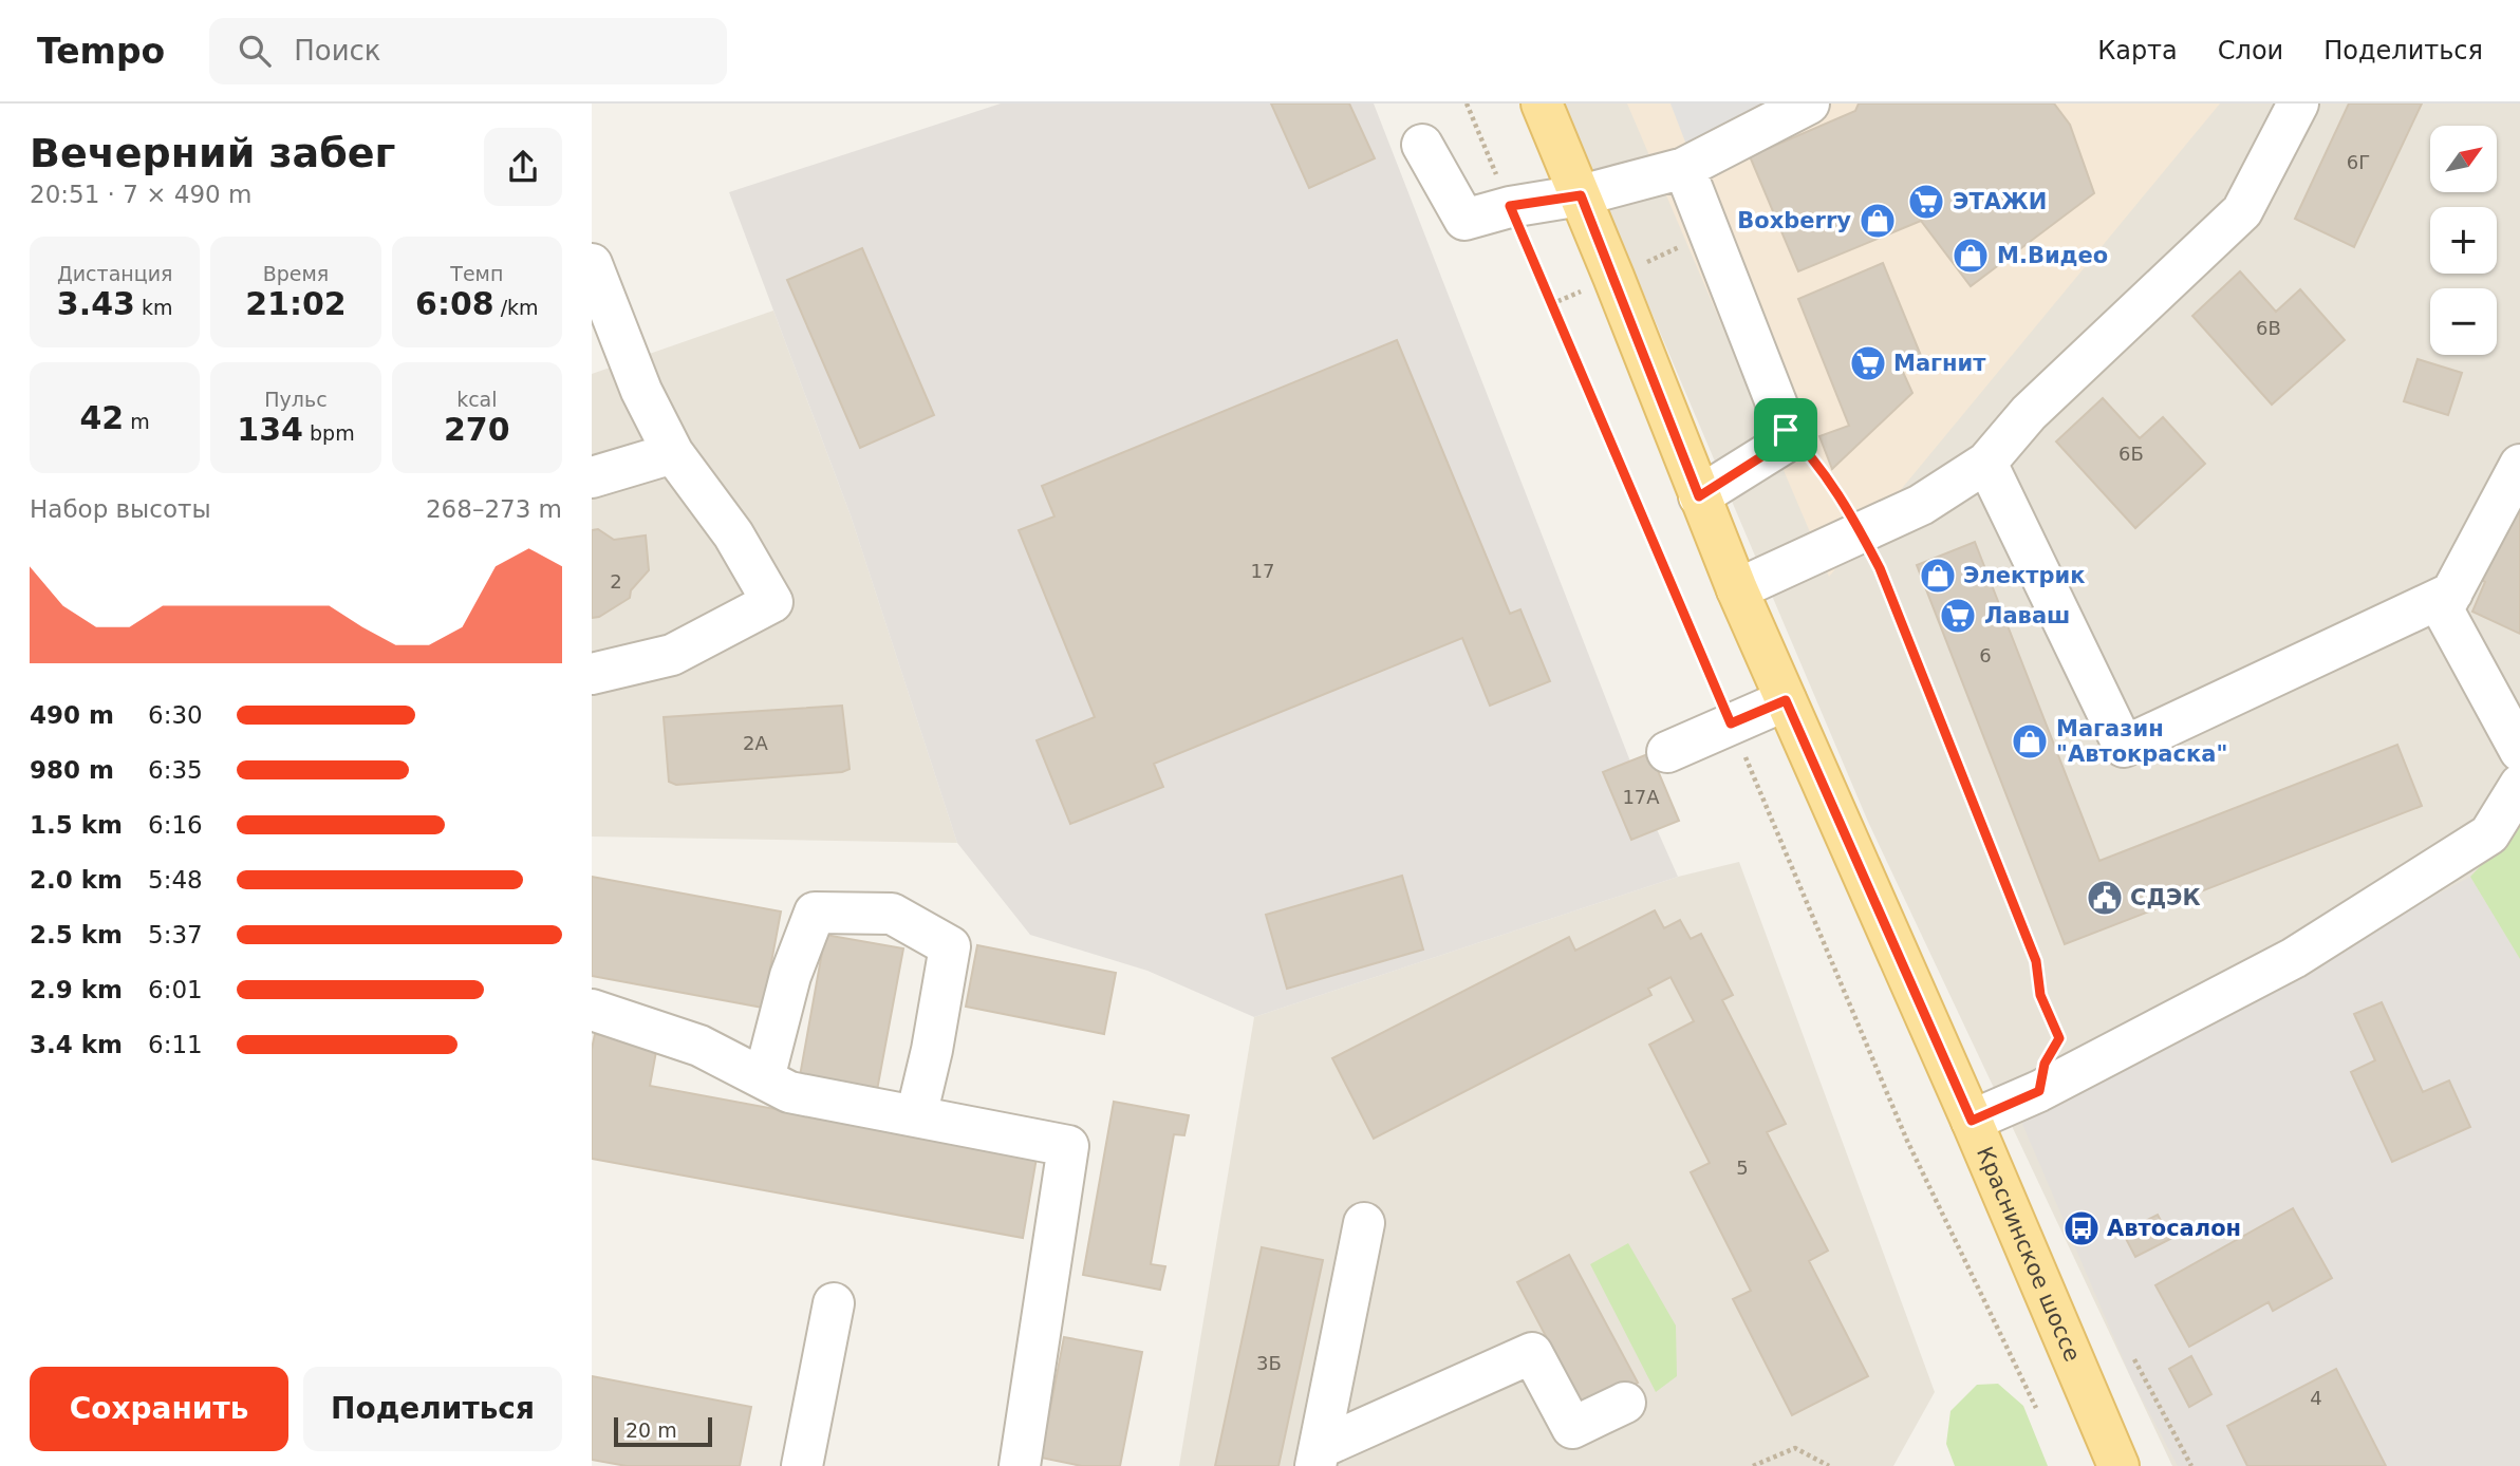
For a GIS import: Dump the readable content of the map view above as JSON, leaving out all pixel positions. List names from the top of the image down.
{
  "streets": {
    "main road": ["Краснинское шоссе"]
  },
  "places": {
    "supermarket": ["ЭТАЖИ", "Магнит", "Лаваш"],
    "shop": [
      "Boxberry",
      "М.Видео",
      "Электрик",
      "Магазин \"Автокраска\""
    ],
    "public building": ["СДЭК"],
    "bus stop": ["Автосалон"]
  },
  "house_numbers": [
    "6Г",
    "6В",
    "6Б",
    "17",
    "2",
    "6",
    "2А",
    "17А",
    "5",
    "3Б",
    "4"
  ],
  "scale_bar": "20 m",
  "north": "top right",
  "page": {
    "header": "Tempo",
    "search": "Поиск",
    "nav": ["Карта", "Слои", "Поделиться"],
    "heading": ["Вечерний забег", "20:51 · 7 × 490 m"],
    "map_buttons": ["+", "−"],
    "stats": [
      ["Дистанция", "3.43 km"],
      ["Время", "21:02"],
      ["Темп", "6:08 /km"],
      ["42 m"],
      ["Пульс", "134 bpm"],
      ["kcal", "270"]
    ],
    "chart": ["Набор высоты", "268–273 m"],
    "list": [
      {
        "name": "490 m",
        "note": "6:30"
      },
      {
        "name": "980 m",
        "note": "6:35"
      },
      {
        "name": "1.5 km",
        "note": "6:16"
      },
      {
        "name": "2.0 km",
        "note": "5:48"
      },
      {
        "name": "2.5 km",
        "note": "5:37"
      },
      {
        "name": "2.9 km",
        "note": "6:01"
      },
      {
        "name": "3.4 km",
        "note": "6:11"
      }
    ],
    "buttons": ["Сохранить", "Поделиться"],
    "scale": "20 m"
  }
}
